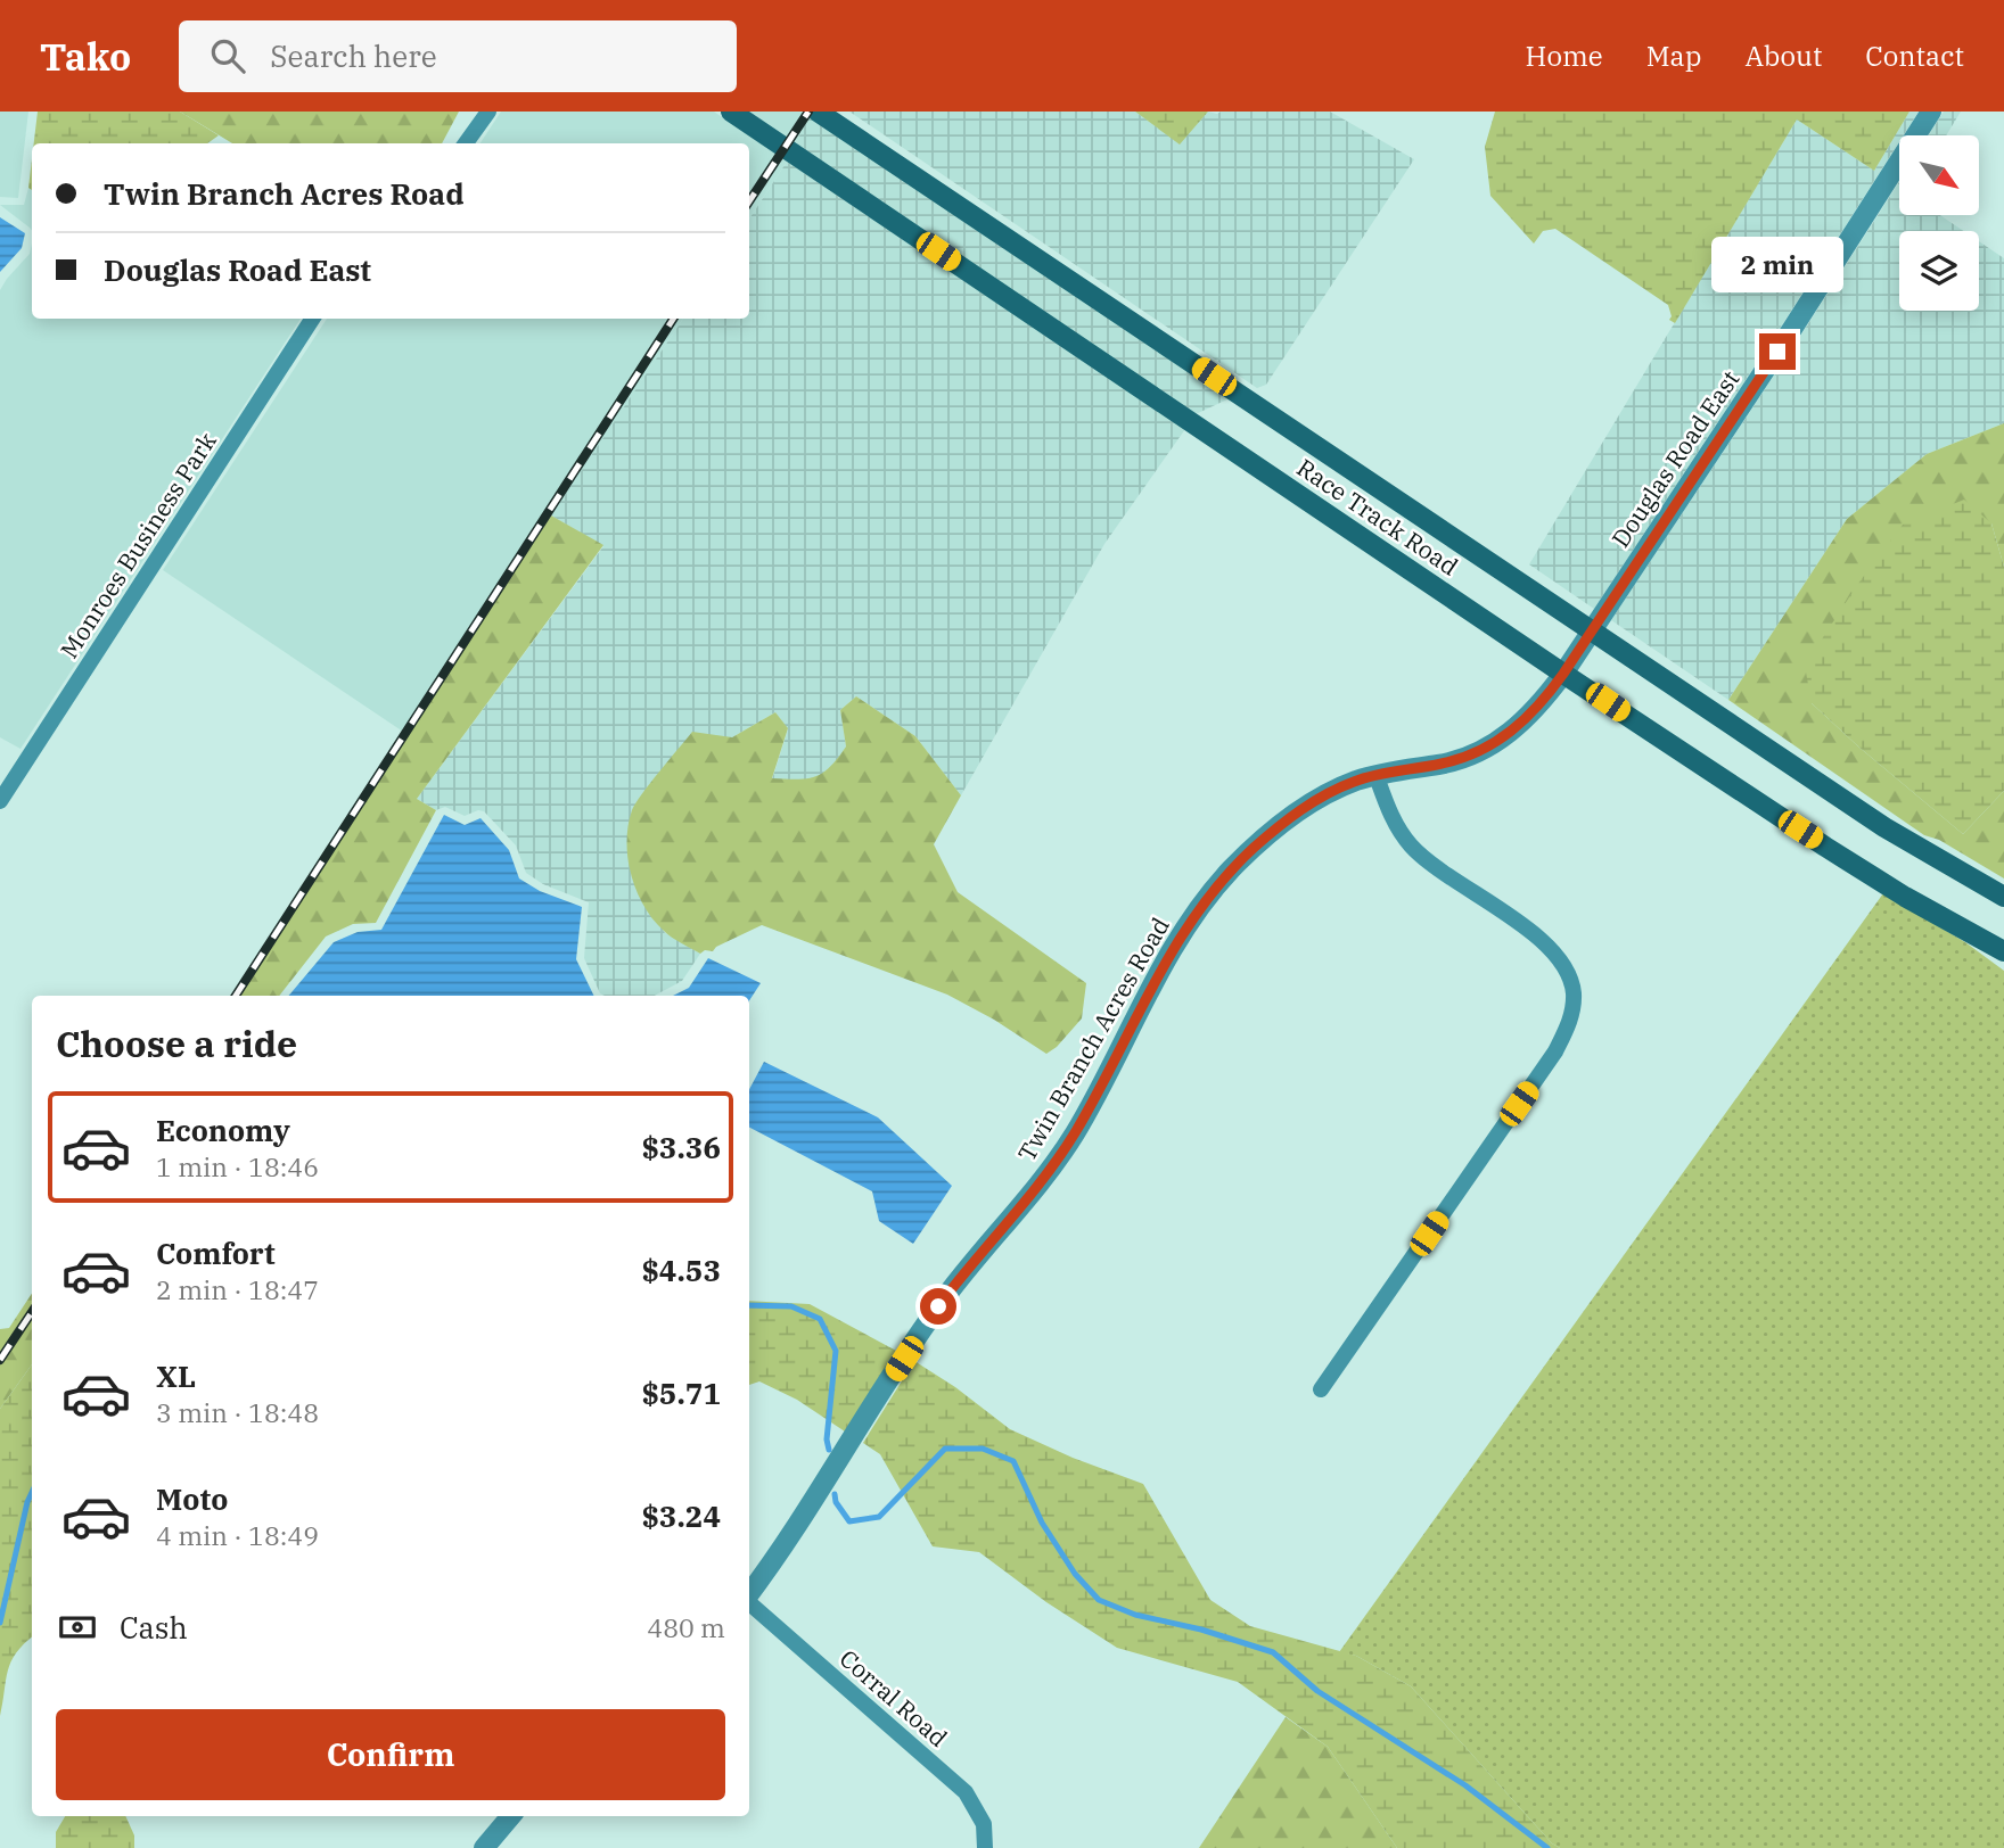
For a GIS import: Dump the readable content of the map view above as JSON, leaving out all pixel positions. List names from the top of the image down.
{
  "streets": {
    "main road": ["Race Track Road"],
    "street": [
      "Douglas Road East",
      "Monroes Business Park",
      "Twin Branch Acres Road",
      "Corral Road"
    ]
  },
  "crossings": [
    ["Douglas Road East", "Race Track Road"],
    ["Douglas Road East", "Twin Branch Acres Road"],
    ["Race Track Road", "Twin Branch Acres Road"]
  ],
  "north": "bottom right",
  "page": {
    "header": "Tako",
    "search": "Search here",
    "nav": [
      "Home",
      "Map",
      "About",
      "Contact"
    ],
    "banner": ["Twin Branch Acres Road", "Douglas Road East"],
    "bubble": "2 min",
    "heading": "Choose a ride",
    "list": [
      {
        "name": "Economy",
        "note": "1 min · 18:46",
        "value": "$3.36"
      },
      {
        "name": "Comfort",
        "note": "2 min · 18:47",
        "value": "$4.53"
      },
      {
        "name": "XL",
        "note": "3 min · 18:48",
        "value": "$5.71"
      },
      {
        "name": "Moto",
        "note": "4 min · 18:49",
        "value": "$3.24"
      }
    ],
    "pay": ["Cash", "480 m"],
    "buttons": "Confirm"
  }
}
